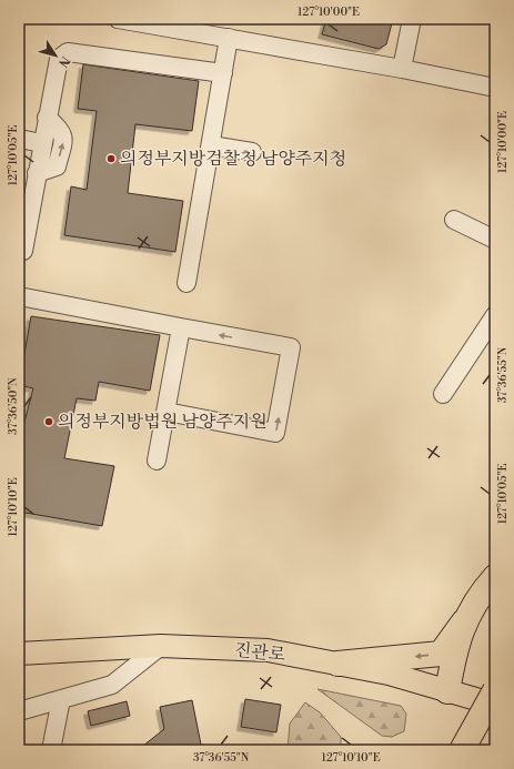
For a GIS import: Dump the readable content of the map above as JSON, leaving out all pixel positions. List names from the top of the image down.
{
  "streets": {
    "main road": ["진관로"]
  },
  "places": ["의정부지방검찰청 남양주지청", "의정부지방법원 남양주지원"],
  "north": "bottom right",
  "coordinates": [
    "127°10'00\"E",
    "127°10'05\"E",
    "37°36'55\"N",
    "37°36'50\"N",
    "127°10'10\"E"
  ]
}
